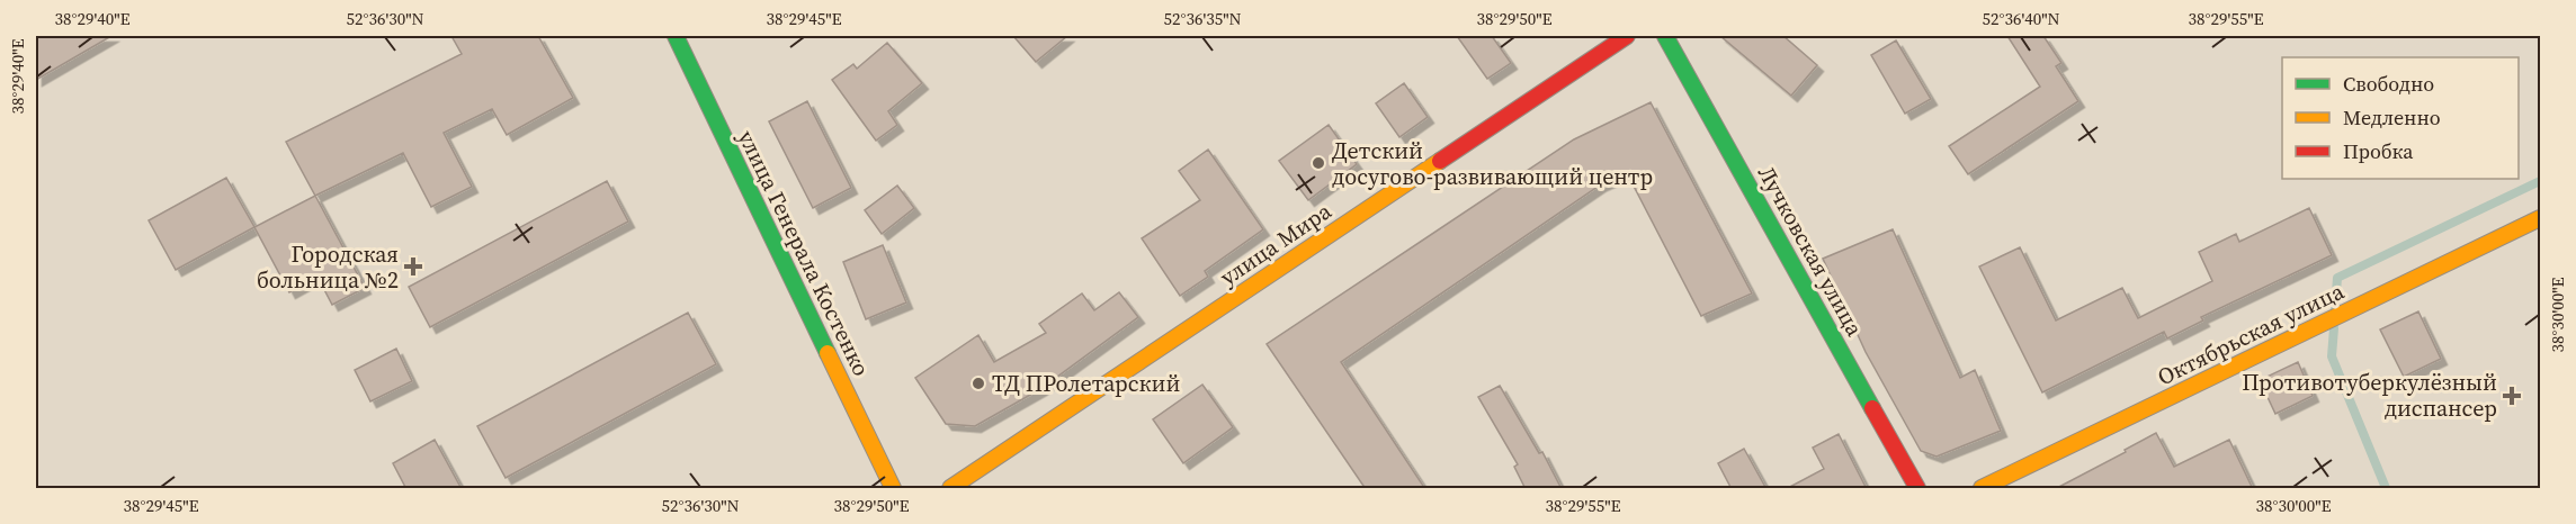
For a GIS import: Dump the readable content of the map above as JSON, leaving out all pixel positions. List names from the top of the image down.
{
  "streets": {
    "street": [
      "улица Мира",
      "Лучковская улица",
      "улица Генерала Костенко",
      "Октябрьская улица"
    ]
  },
  "places": {
    "other": ["Детский досугово-развивающий центр", "ТД ПРолетарский"],
    "health": ["Городская больница №2", "Противотуберкулёзный диспансер"]
  },
  "legend": ["Свободно", "Медленно", "Пробка"],
  "coordinates": [
    "38°29'40\"E",
    "52°36'30\"N",
    "38°29'45\"E",
    "52°36'35\"N",
    "38°29'50\"E",
    "52°36'40\"N",
    "38°29'55\"E",
    "38°30'00\"E"
  ]
}
